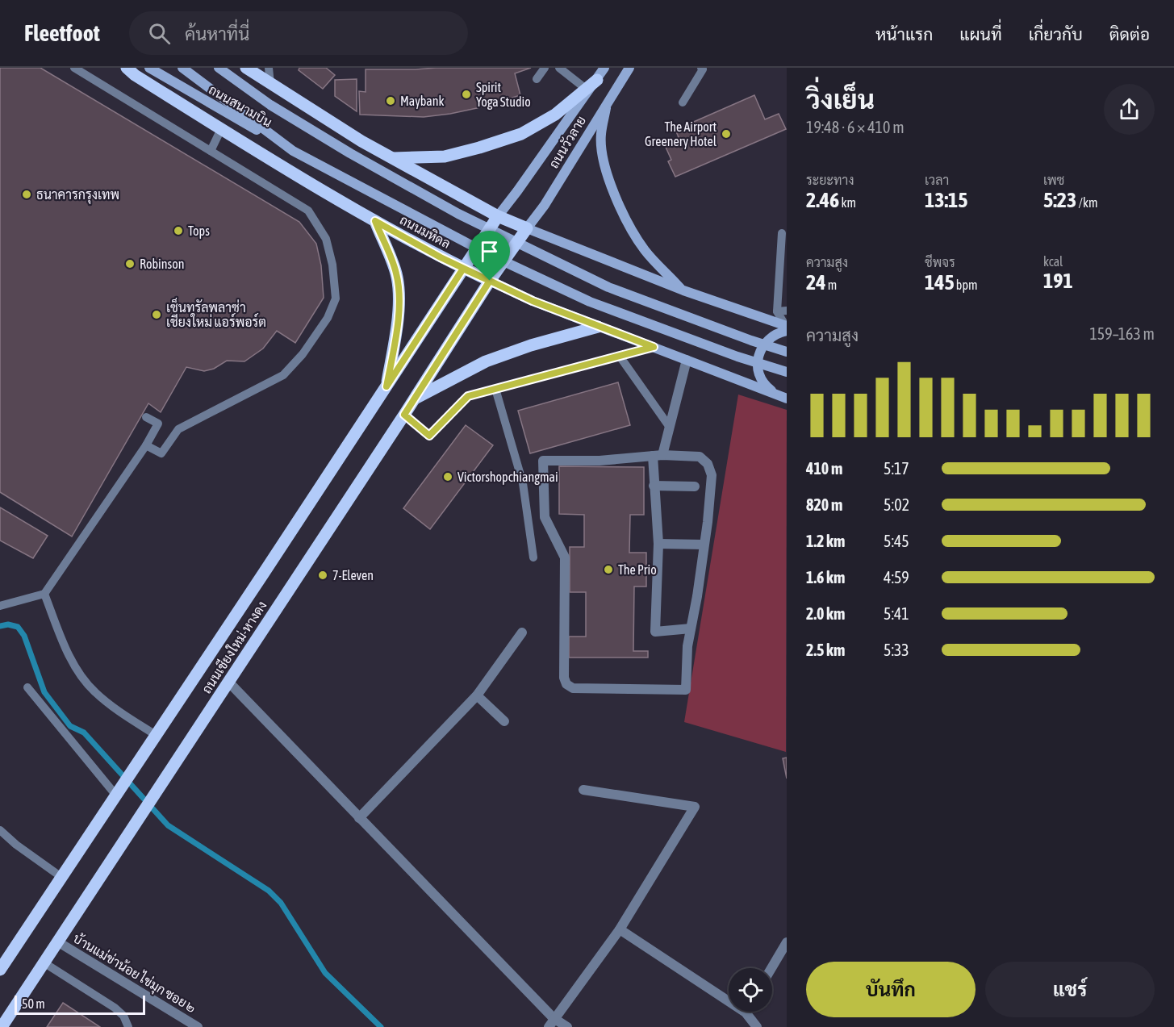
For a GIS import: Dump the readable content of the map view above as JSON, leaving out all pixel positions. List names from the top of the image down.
{
  "streets": {
    "main road": [
      "ถนนสนามบิน",
      "ถนนวัวลาย",
      "ถนนมหิดล",
      "ถนนเชียงใหม่-หางดง"
    ],
    "street": ["บ้านแม่ข่าน้อย ไข่มุก ซอย ๒"]
  },
  "crossings": [
    ["ถนนสนามบิน", "ถนนมหิดล"],
    ["ถนนวัวลาย", "ถนนเชียงใหม่-หางดง"],
    ["ถนนมหิดล", "ถนนเชียงใหม่-หางดง"],
    ["ถนนเชียงใหม่-หางดง", "บ้านแม่ข่าน้อย ไข่มุก ซอย ๒"]
  ],
  "places": [
    "Spirit Yoga Studio",
    "Maybank",
    "The Airport Greenery Hotel",
    "ธนาคารกรุงเทพ",
    "Tops",
    "Robinson",
    "เซ็นทรัลพลาซ่า เชียงใหม่ แอร์พอร์ต",
    "Victorshopchiangmai",
    "The Prio",
    "7-Eleven"
  ],
  "scale_bar": "50 m",
  "page": {
    "header": "Fleetfoot",
    "search": "ค้นหาที่นี่",
    "nav": [
      "หน้าแรก",
      "แผนที่",
      "เกี่ยวกับ",
      "ติดต่อ"
    ],
    "heading": ["วิ่งเย็น", "19:48 · 6 × 410 m"],
    "stats": [
      ["ระยะทาง", "2.46 km"],
      ["เวลา", "13:15"],
      ["เพซ", "5:23 /km"],
      ["ความสูง", "24 m"],
      ["ชีพจร", "145 bpm"],
      ["kcal", "191"]
    ],
    "chart": ["ความสูง", "159–163 m"],
    "list": [
      {
        "name": "410 m",
        "note": "5:17"
      },
      {
        "name": "820 m",
        "note": "5:02"
      },
      {
        "name": "1.2 km",
        "note": "5:45"
      },
      {
        "name": "1.6 km",
        "note": "4:59"
      },
      {
        "name": "2.0 km",
        "note": "5:41"
      },
      {
        "name": "2.5 km",
        "note": "5:33"
      }
    ],
    "buttons": ["บันทึก", "แชร์"],
    "scale": "50 m"
  }
}
